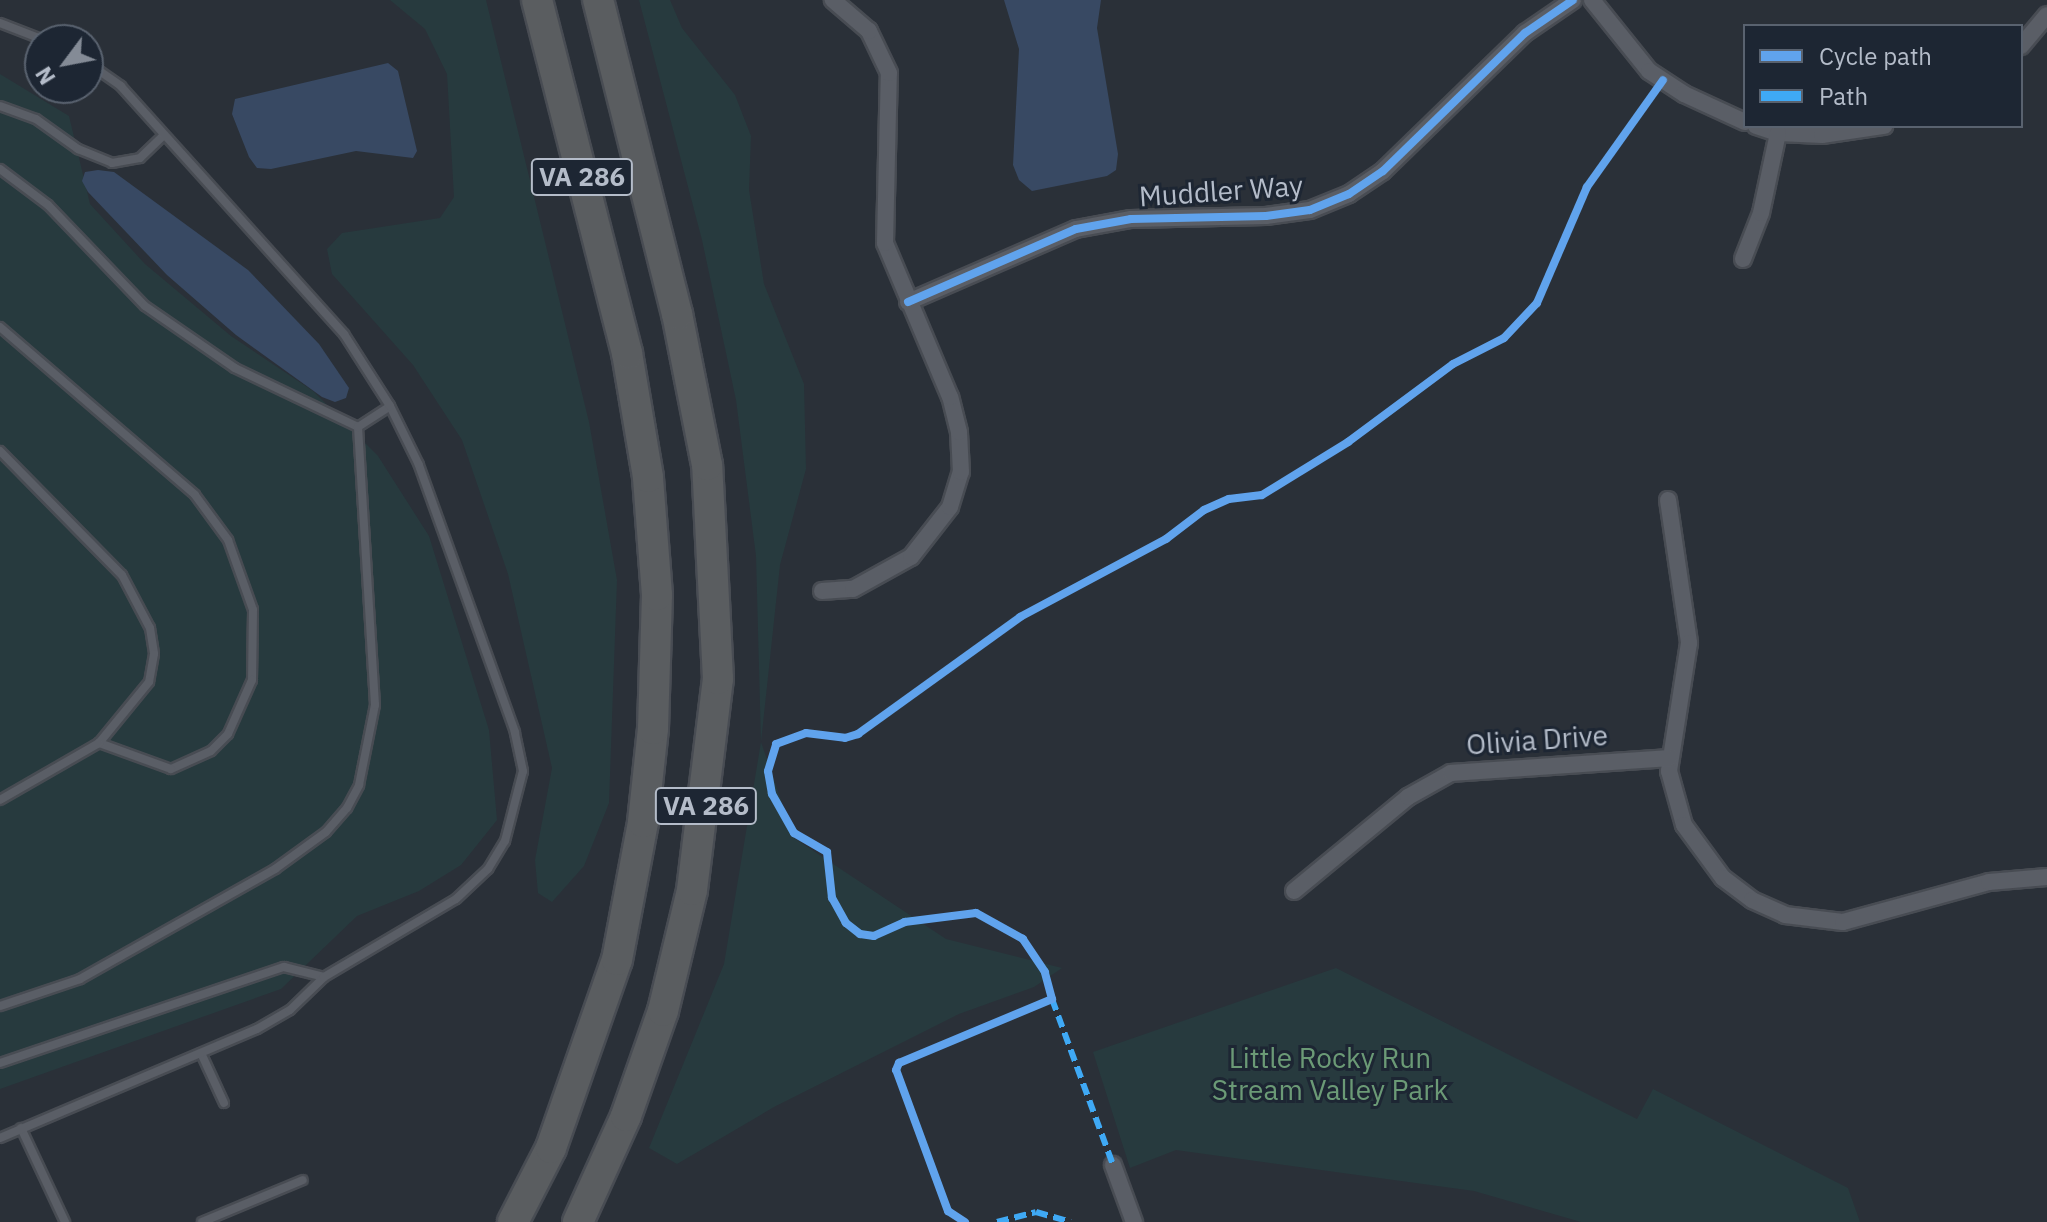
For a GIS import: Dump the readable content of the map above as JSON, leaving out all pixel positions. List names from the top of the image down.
{
  "streets": {
    "highway": ["VA 286"],
    "street": ["Muddler Way", "Olivia Drive"]
  },
  "parks": ["Little Rocky Run Stream Valley Park"],
  "legend": ["Cycle path", "Path"],
  "north": "bottom left"
}
